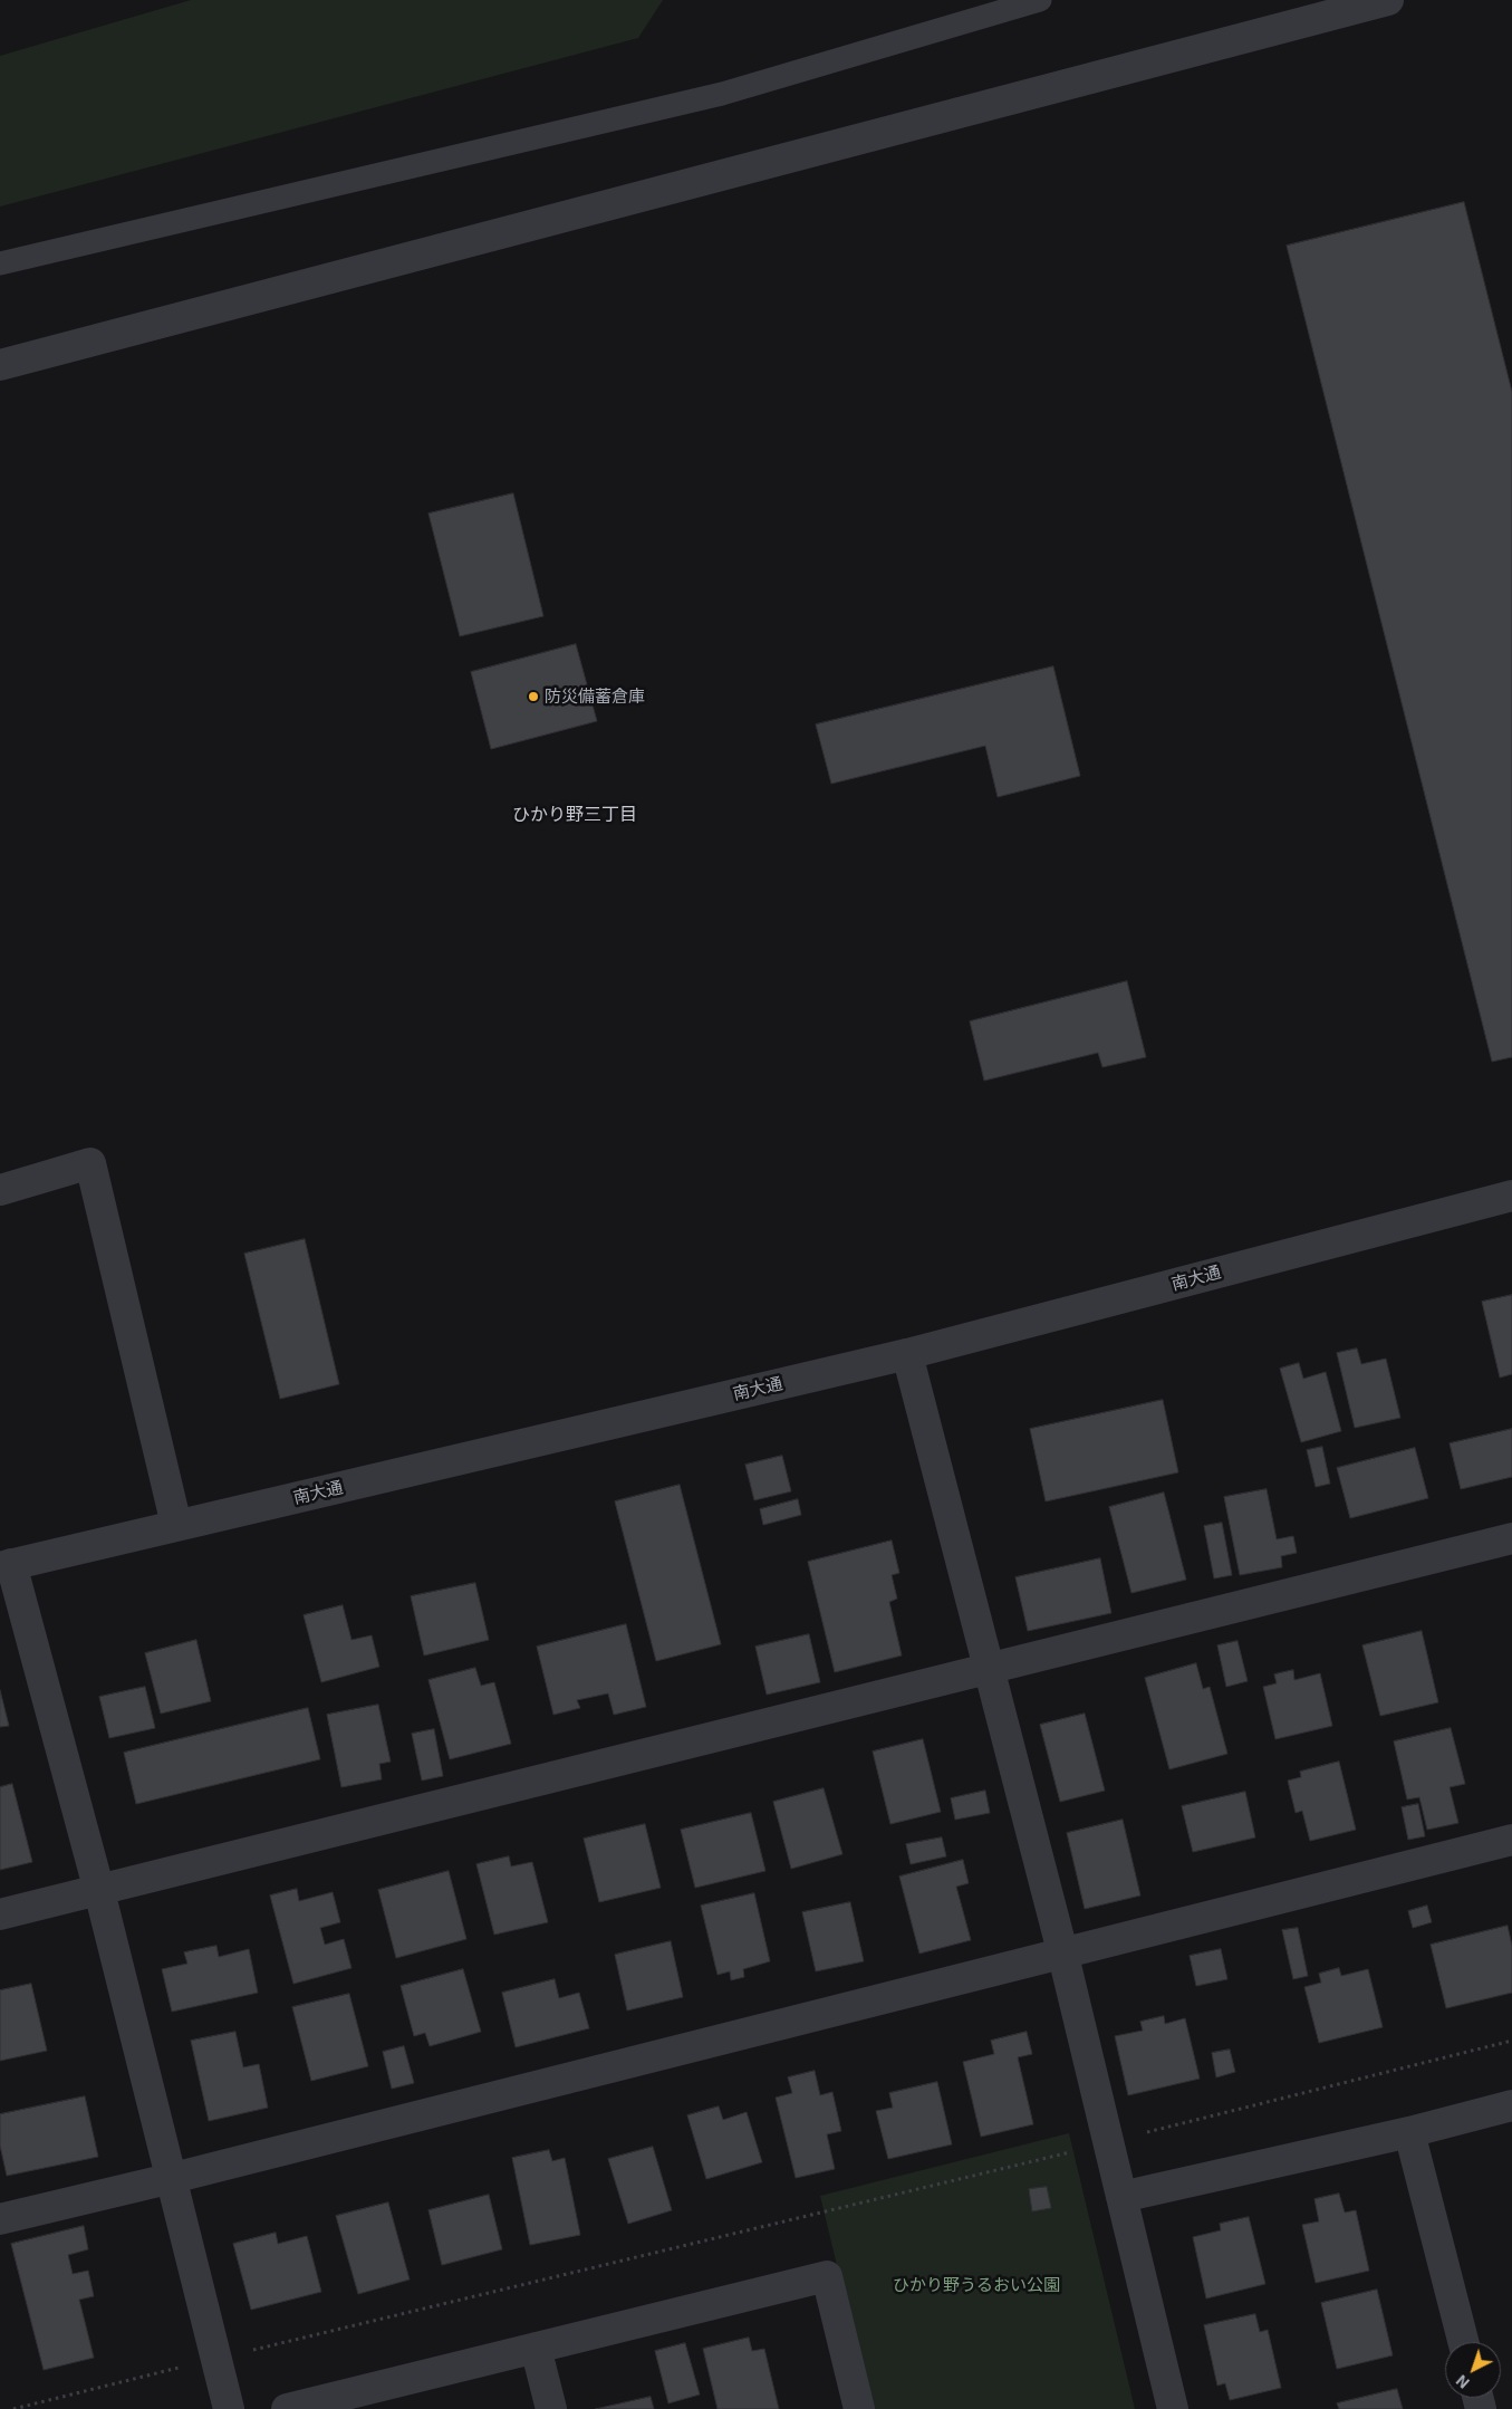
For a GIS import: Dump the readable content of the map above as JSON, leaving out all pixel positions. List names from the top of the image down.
{
  "streets": {
    "street": ["南大通"]
  },
  "districts": ["ひかり野三丁目"],
  "parks": ["ひかり野うるおい公園"],
  "places": ["防災備蓄倉庫"],
  "north": "bottom left"
}
